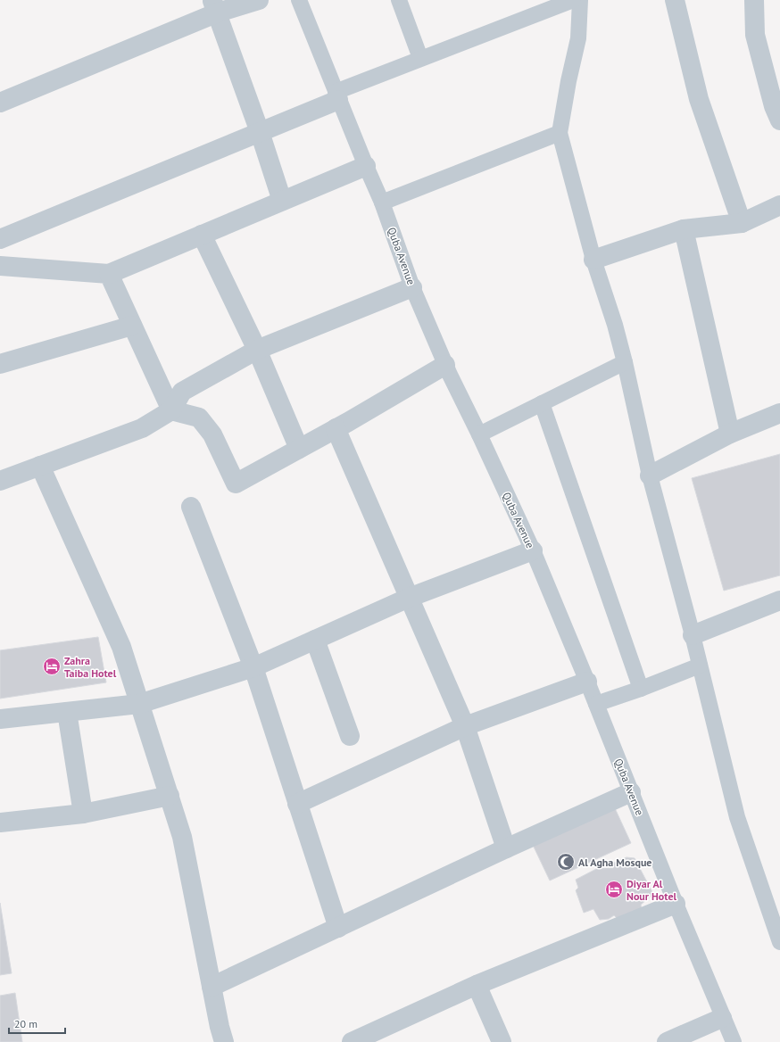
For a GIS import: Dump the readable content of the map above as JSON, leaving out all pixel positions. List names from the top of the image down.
{
  "streets": {
    "street": ["Quba Avenue"]
  },
  "places": {
    "hotel": ["Zahra Taiba Hotel", "Diyar Al Nour Hotel"],
    "mosque": ["Al Agha Mosque"]
  },
  "scale_bar": "20 m"
}
